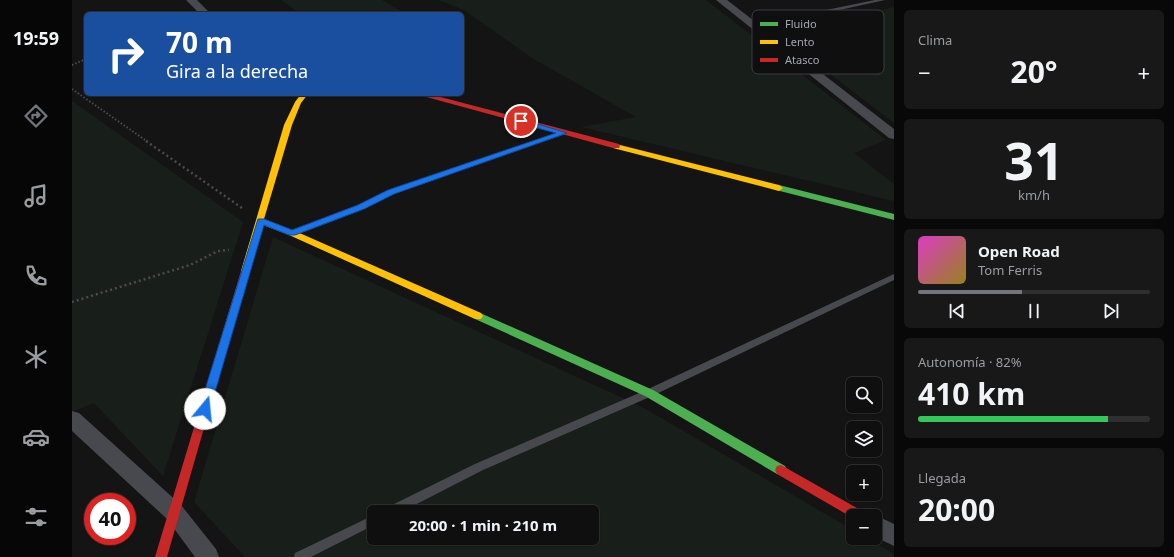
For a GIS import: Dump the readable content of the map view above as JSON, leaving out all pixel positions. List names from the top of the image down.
{
  "legend": ["Fluido", "Lento", "Atasco"],
  "page": {
    "tabs": "19:59",
    "tile": [
      "Clima",
      ["31", "km/h"],
      ["Autonomía · 82%", "410 km"],
      ["Llegada", "20:00"]
    ],
    "turn": ["70 m", "Gira a la derecha"],
    "heat": ["−", "20°", "+"],
    "song": ["Open Road", "Tom Ferris"],
    "map_buttons": ["+", "−"],
    "limit": "40",
    "trip": "20:00 · 1 min · 210 m"
  }
}
